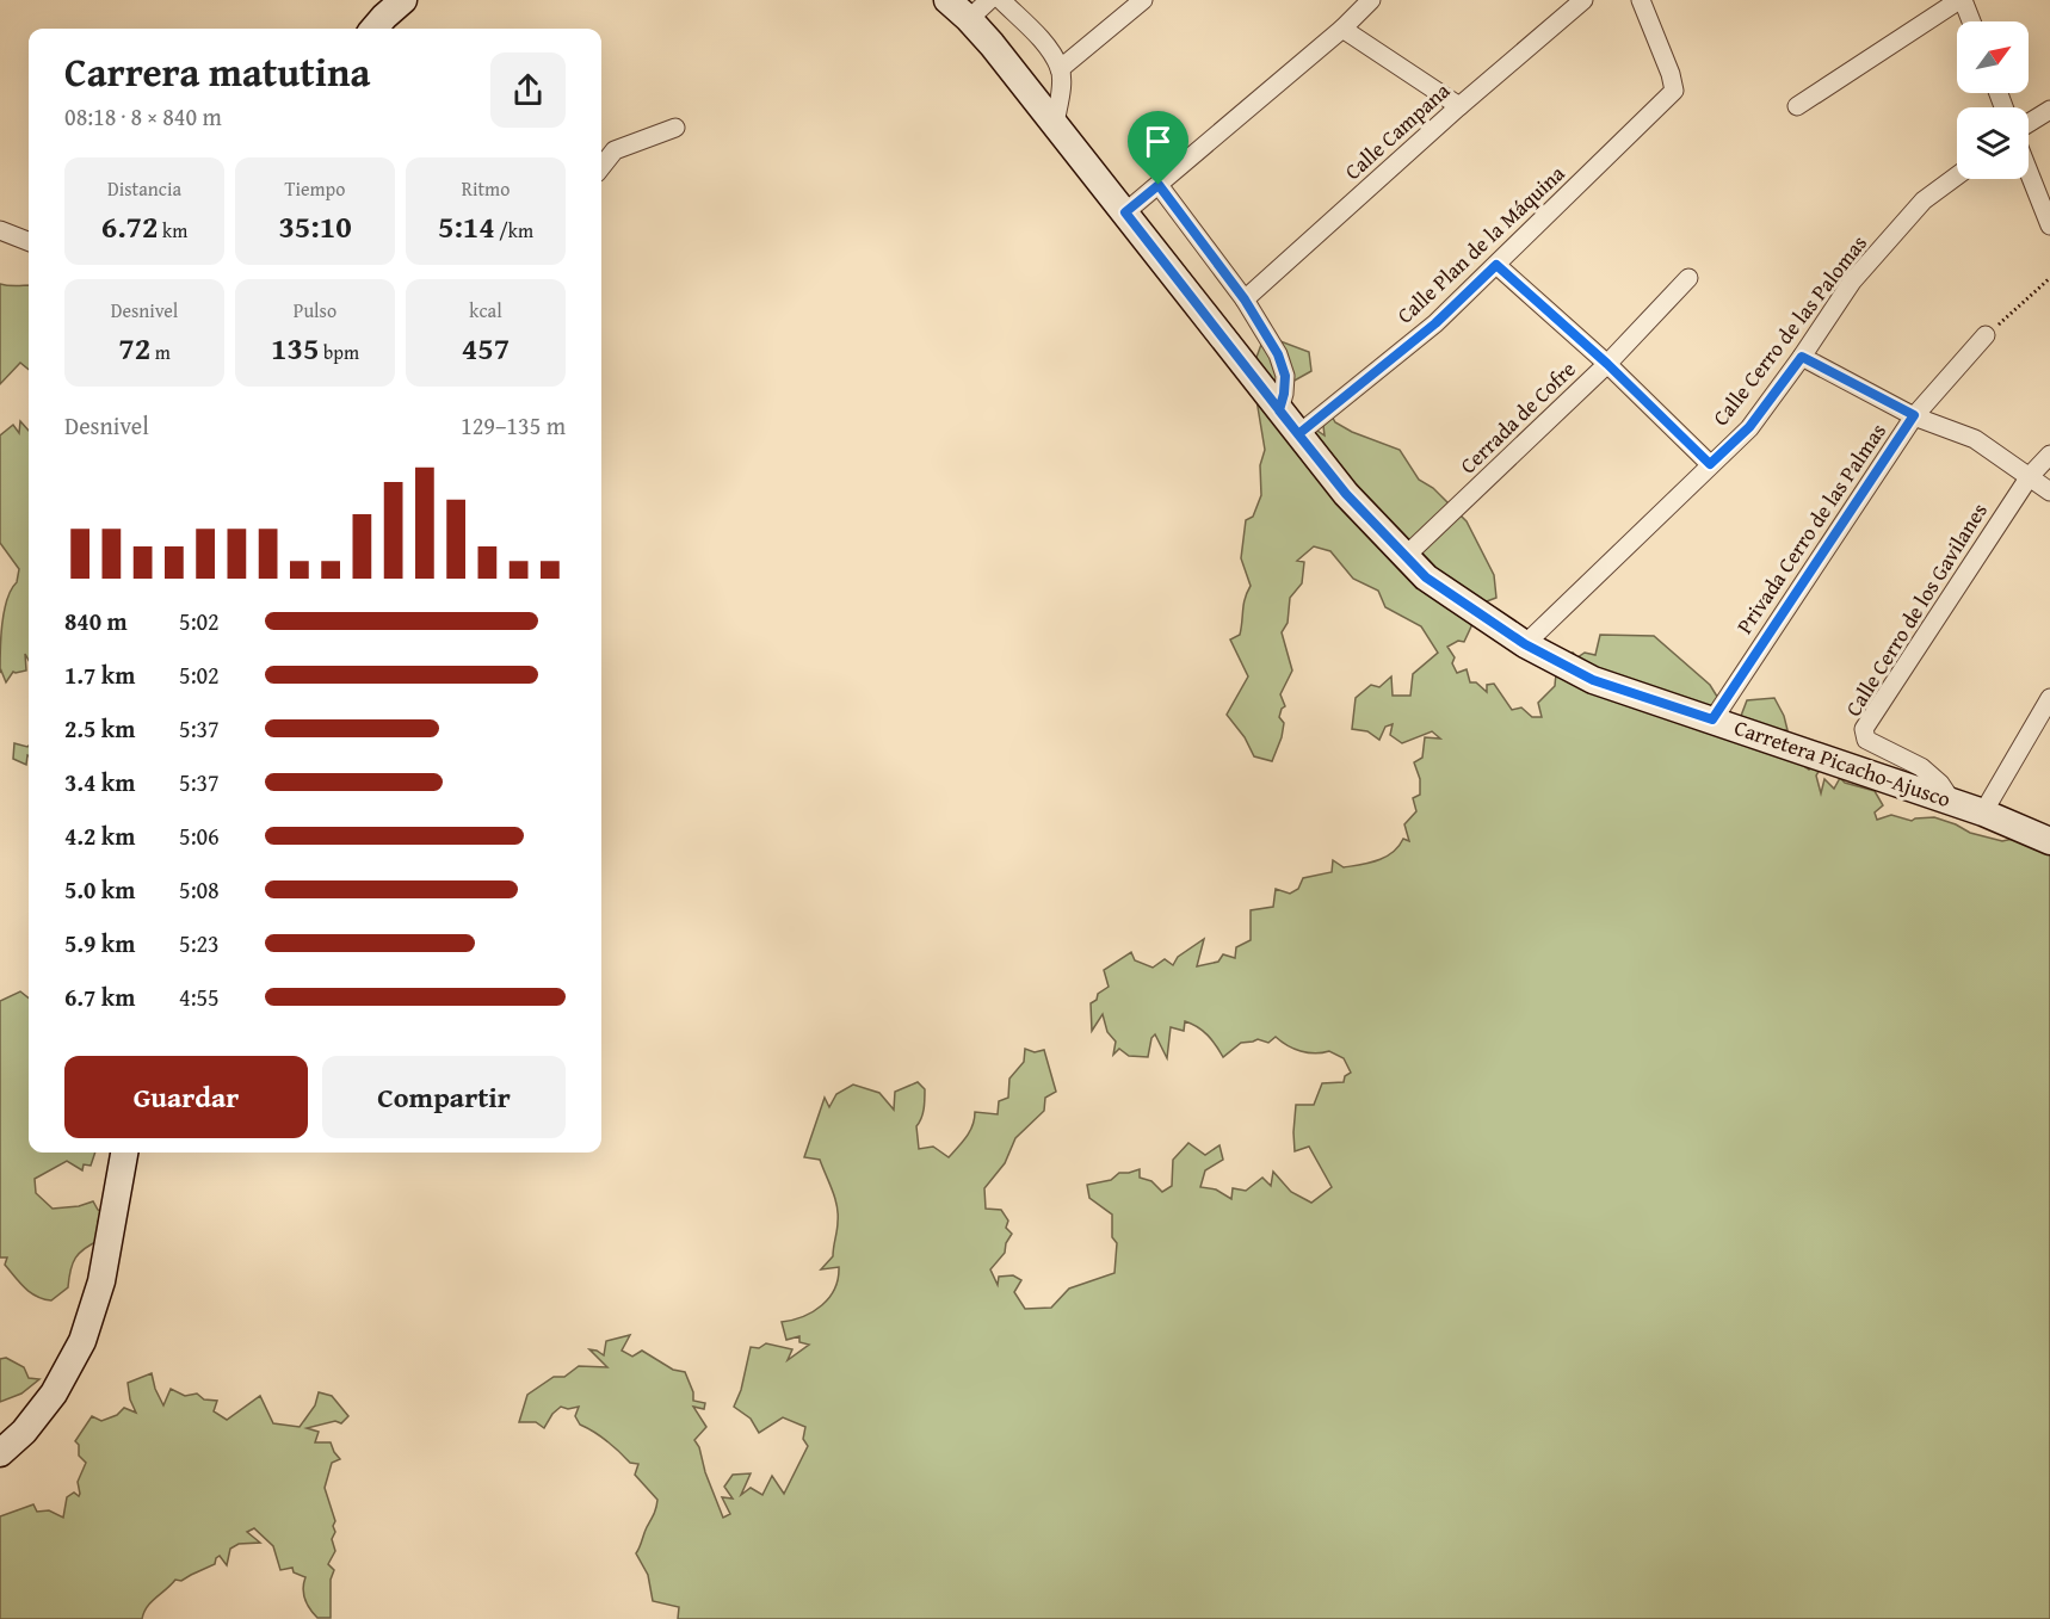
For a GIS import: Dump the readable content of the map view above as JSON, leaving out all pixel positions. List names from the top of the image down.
{
  "streets": {
    "main road": ["Carretera Picacho-Ajusco"],
    "street": [
      "Calle Campana",
      "Calle Plan de la Máquina",
      "Calle Cerro de las Palomas",
      "Cerrada de Cofre",
      "Privada Cerro de las Palmas",
      "Calle Cerro de los Gavilanes"
    ]
  },
  "crossings": [
    ["Calle Plan de la Máquina", "Carretera Picacho-Ajusco"],
    ["Calle Cerro de las Palomas", "Carretera Picacho-Ajusco"],
    ["Cerrada de Cofre", "Carretera Picacho-Ajusco"],
    ["Privada Cerro de las Palmas", "Carretera Picacho-Ajusco"],
    ["Calle Cerro de los Gavilanes", "Carretera Picacho-Ajusco"]
  ],
  "north": "top right",
  "page": {
    "heading": ["Carrera matutina", "08:18 · 8 × 840 m"],
    "stats": [
      ["Distancia", "6.72 km"],
      ["Tiempo", "35:10"],
      ["Ritmo", "5:14 /km"],
      ["Desnivel", "72 m"],
      ["Pulso", "135 bpm"],
      ["kcal", "457"]
    ],
    "chart": ["Desnivel", "129–135 m"],
    "list": [
      {
        "name": "840 m",
        "note": "5:02"
      },
      {
        "name": "1.7 km",
        "note": "5:02"
      },
      {
        "name": "2.5 km",
        "note": "5:37"
      },
      {
        "name": "3.4 km",
        "note": "5:37"
      },
      {
        "name": "4.2 km",
        "note": "5:06"
      },
      {
        "name": "5.0 km",
        "note": "5:08"
      },
      {
        "name": "5.9 km",
        "note": "5:23"
      },
      {
        "name": "6.7 km",
        "note": "4:55"
      }
    ],
    "buttons": ["Guardar", "Compartir"]
  }
}
